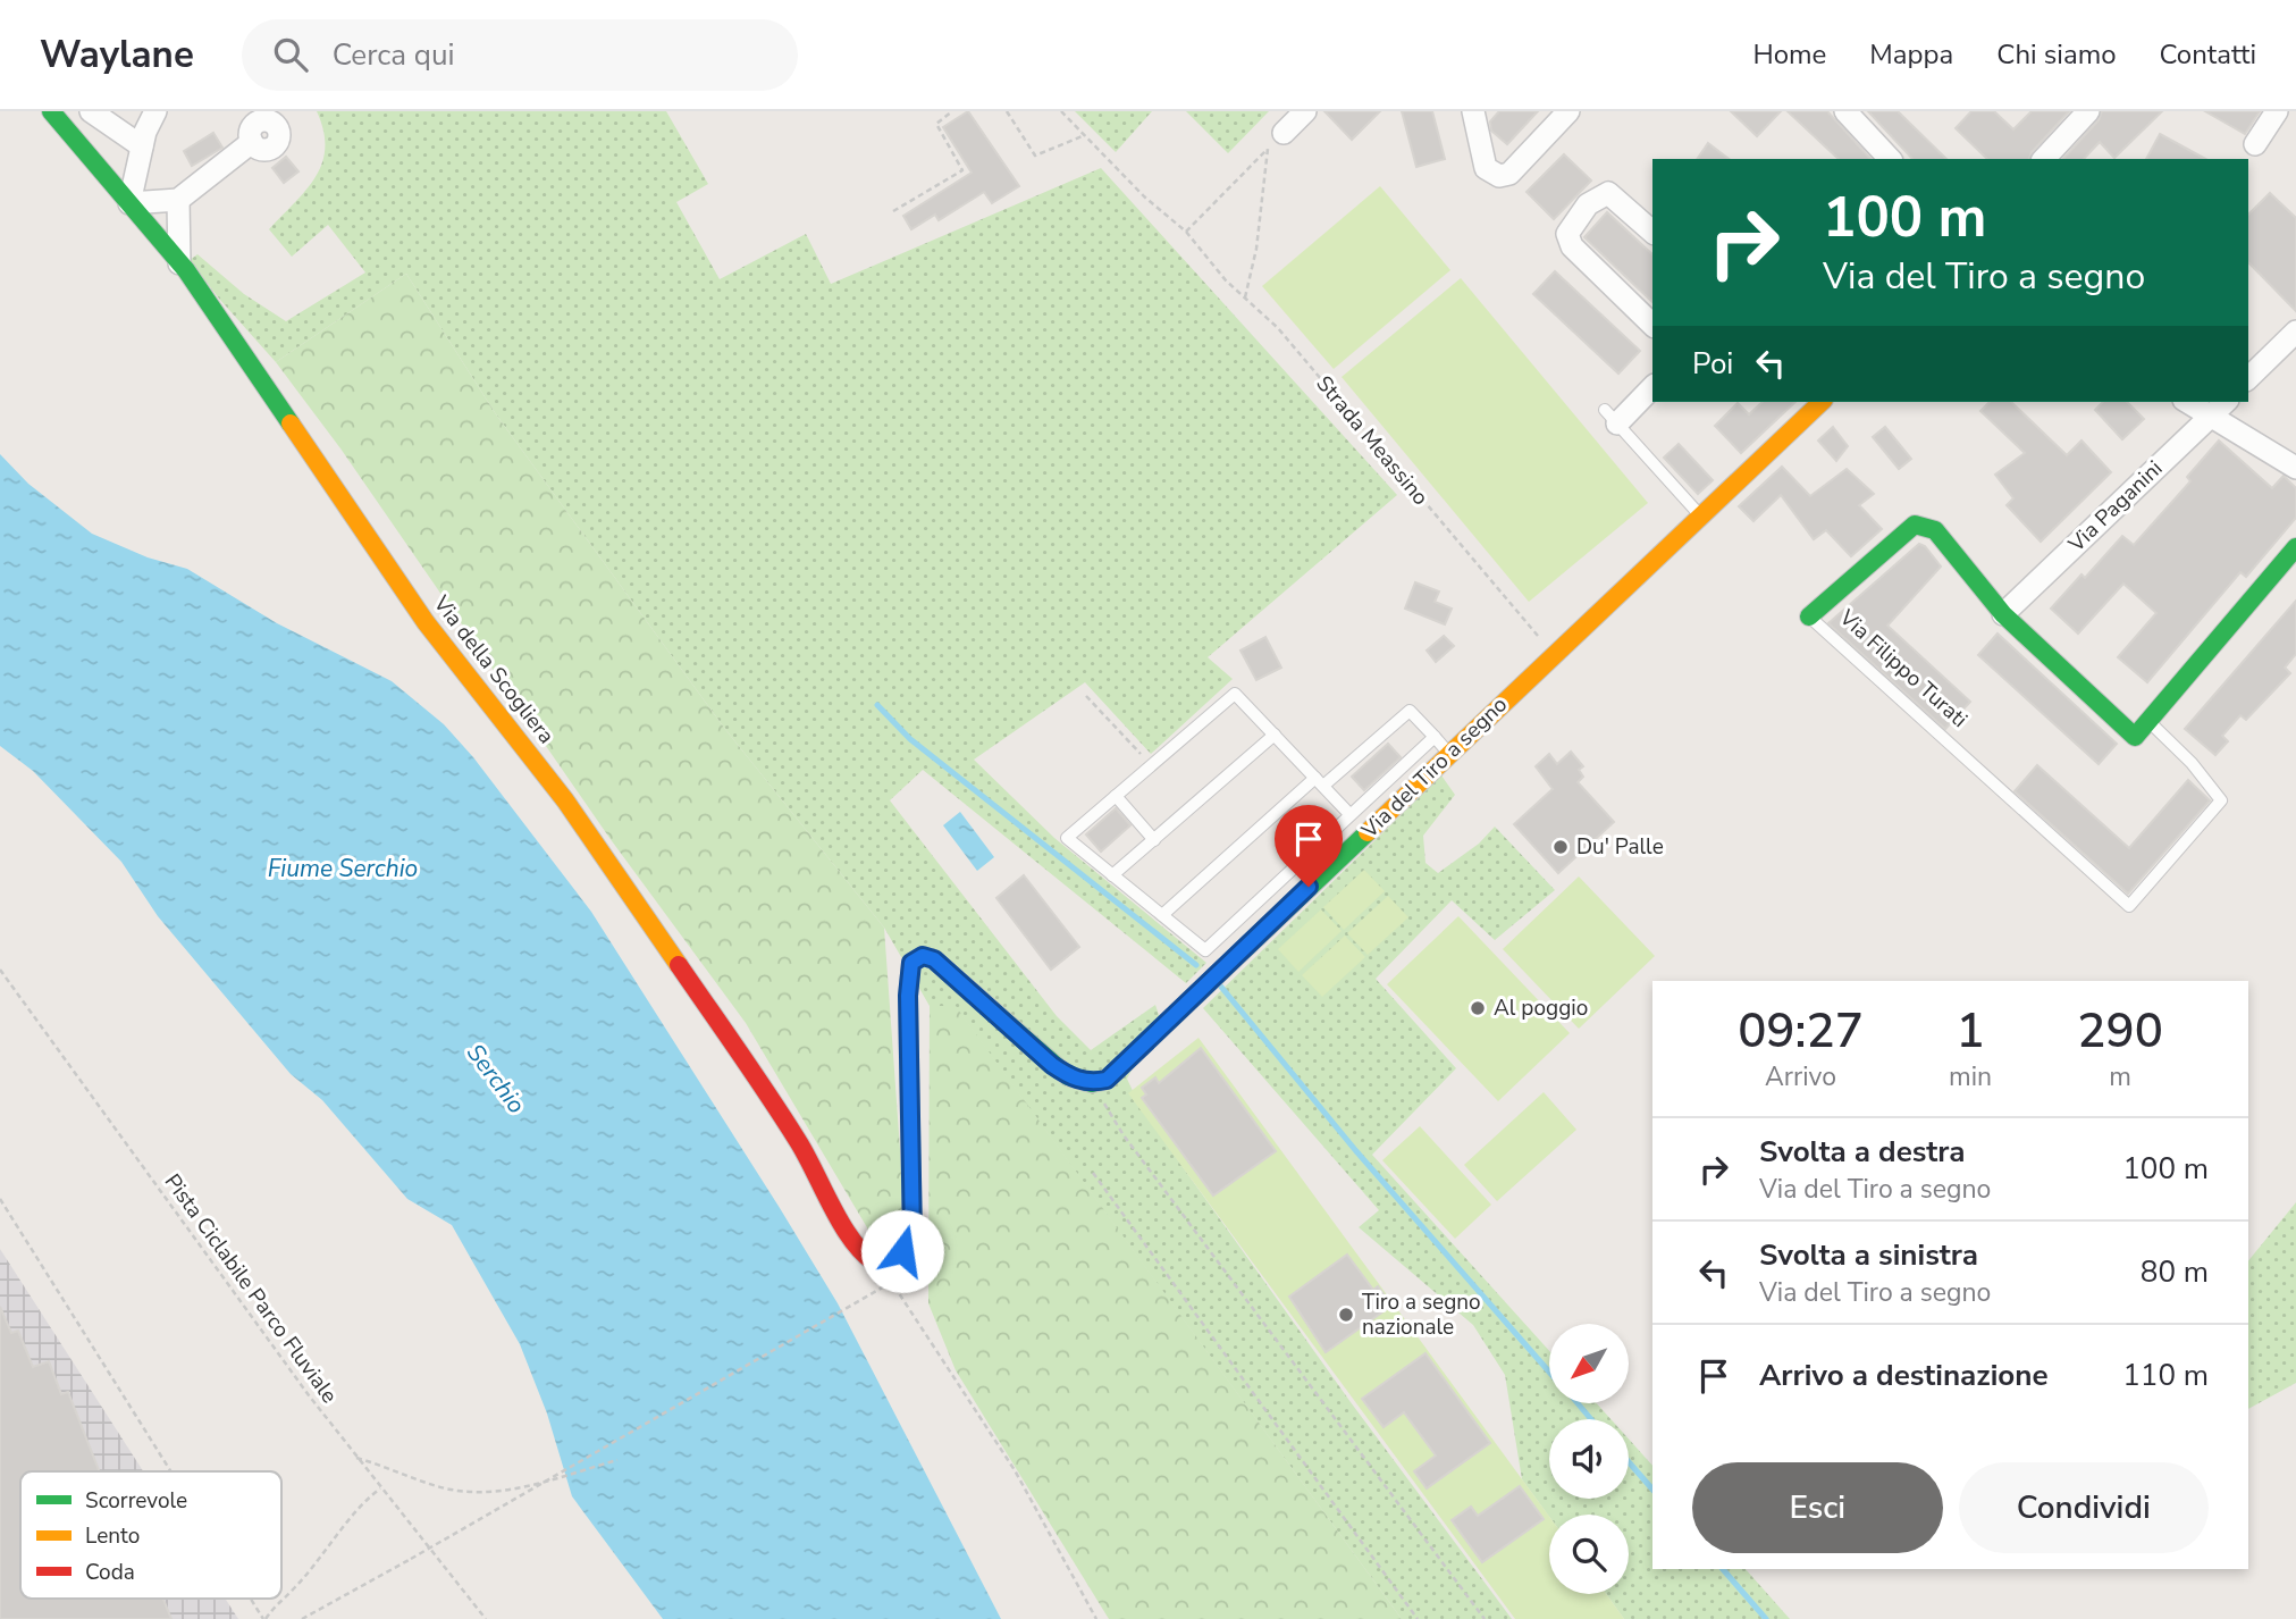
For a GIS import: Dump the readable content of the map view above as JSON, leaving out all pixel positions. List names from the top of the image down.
{
  "streets": {
    "street": [
      "Via Paganini",
      "Via Filippo Turati",
      "Via della Scogliera",
      "Via del Tiro a segno"
    ],
    "path": ["Strada Meassino", "Pista Ciclabile Parco Fluviale"]
  },
  "crossings": [
    ["Strada Meassino", "Via del Tiro a segno"],
    ["Via Paganini", "Via Filippo Turati"]
  ],
  "water": ["Fiume Serchio", "Serchio"],
  "places": ["Du' Palle", "Al poggio", "Tiro a segno nazionale"],
  "legend": ["Scorrevole", "Lento", "Coda"],
  "north": "bottom left",
  "page": {
    "header": "Waylane",
    "search": "Cerca qui",
    "nav": [
      "Home",
      "Mappa",
      "Chi siamo",
      "Contatti"
    ],
    "turn": ["100 m", "Via del Tiro a segno"],
    "then": "Poi",
    "eta": [
      "09:27",
      "Arrivo",
      "1",
      "min",
      "290",
      "m"
    ],
    "list": [
      {
        "name": "Svolta a destra",
        "note": "Via del Tiro a segno",
        "value": "100 m"
      },
      {
        "name": "Svolta a sinistra",
        "note": "Via del Tiro a segno",
        "value": "80 m"
      },
      {
        "name": "Arrivo a destinazione",
        "value": "110 m"
      }
    ],
    "buttons": ["Esci", "Condividi"]
  }
}
